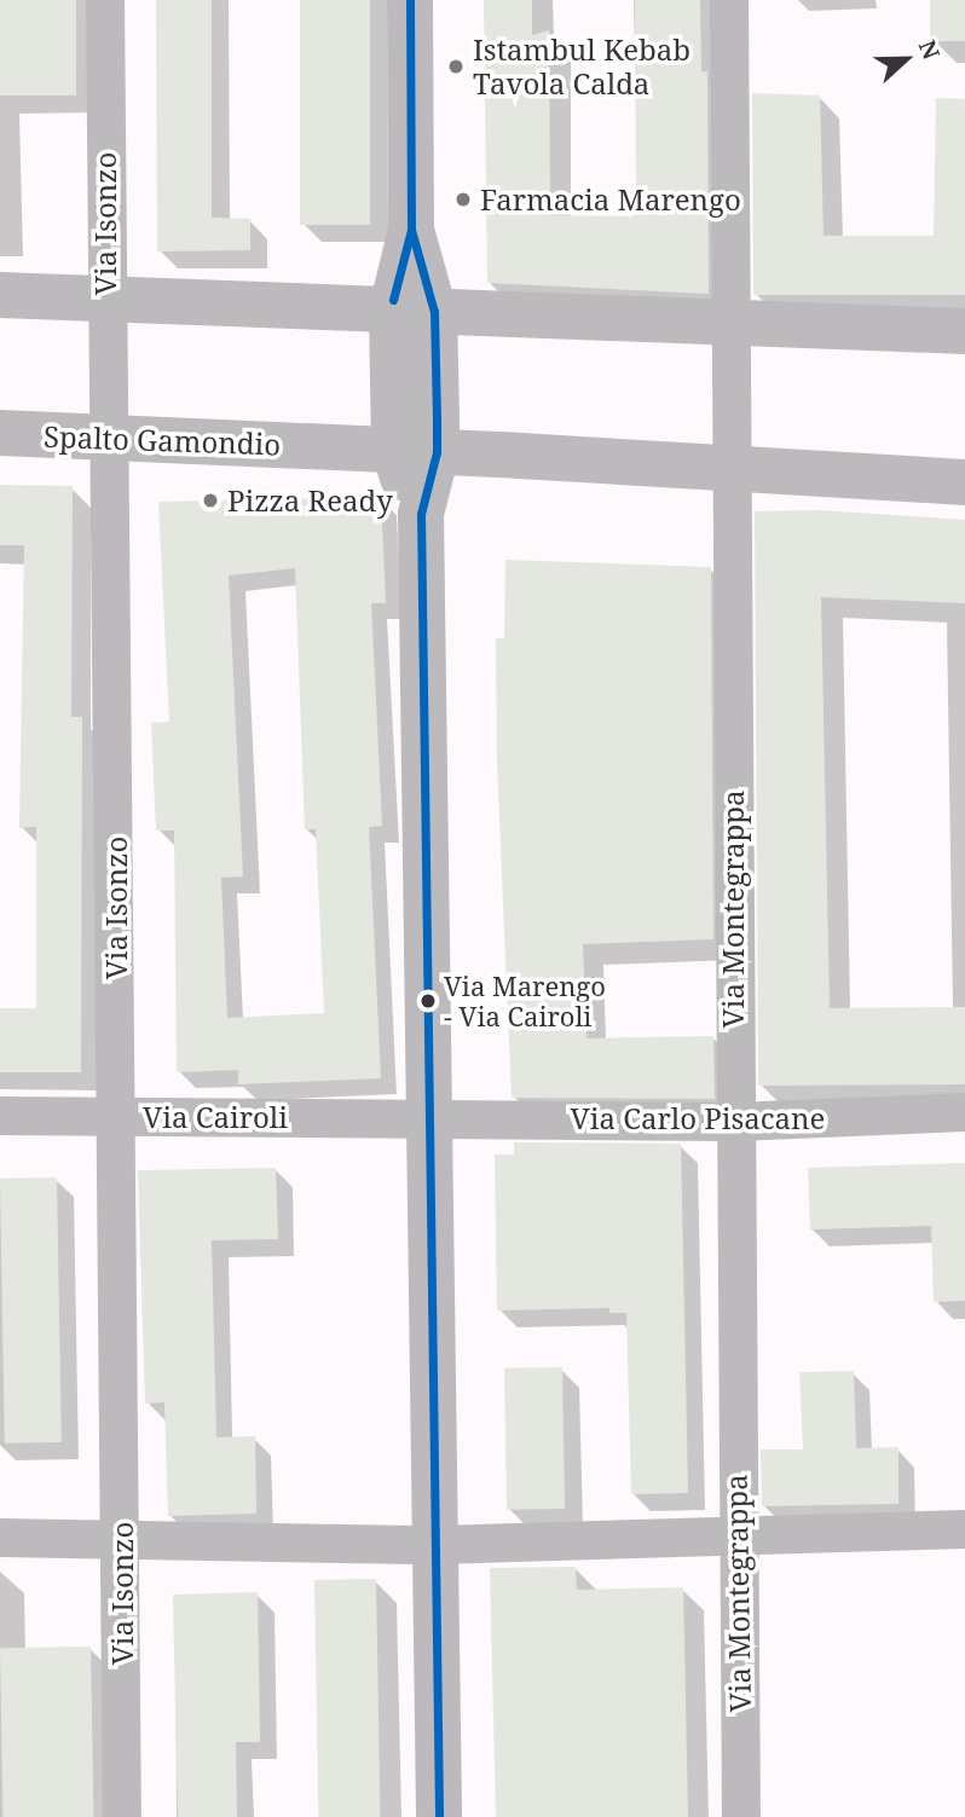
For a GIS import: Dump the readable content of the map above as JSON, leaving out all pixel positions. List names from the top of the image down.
{
  "streets": {
    "street": [
      "Via Isonzo",
      "Spalto Gamondio",
      "Via Montegrappa",
      "Via Cairoli",
      "Via Carlo Pisacane"
    ]
  },
  "crossings": [
    ["Via Isonzo", "Spalto Gamondio"],
    ["Via Isonzo", "Via Cairoli"],
    ["Spalto Gamondio", "Via Montegrappa"],
    ["Via Montegrappa", "Via Carlo Pisacane"],
    ["Via Cairoli", "Via Carlo Pisacane"]
  ],
  "places": [
    "Istambul Kebab Tavola Calda",
    "Farmacia Marengo",
    "Pizza Ready",
    "Via Marengo - Via Cairoli"
  ],
  "north": "right"
}
